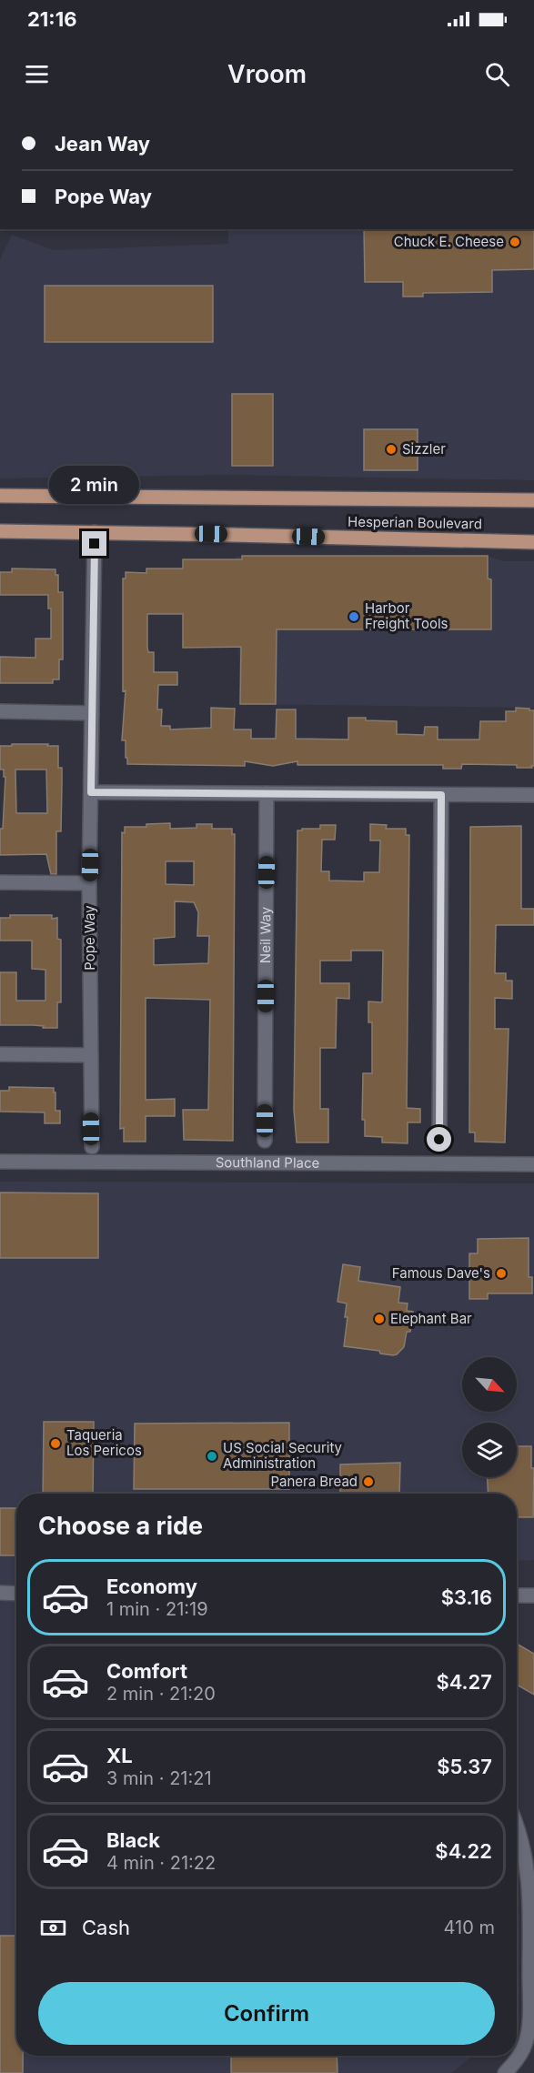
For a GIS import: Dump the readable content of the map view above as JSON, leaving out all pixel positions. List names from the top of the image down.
{
  "streets": {
    "main road": ["Hesperian Boulevard"],
    "street": ["Neil Way", "Pope Way", "Southland Place"]
  },
  "crossings": [
    ["Hesperian Boulevard", "Pope Way"]
  ],
  "places": [
    "Chuck E. Cheese",
    "Sizzler",
    "Harbor Freight Tools",
    "Famous Dave's",
    "Elephant Bar",
    "Taqueria Los Pericos",
    "US Social Security Administration",
    "Panera Bread"
  ],
  "north": "bottom right",
  "page": {
    "status": "21:16",
    "header": "Vroom",
    "banner": ["Jean Way", "Pope Way"],
    "bubble": "2 min",
    "heading": "Choose a ride",
    "list": [
      {
        "name": "Economy",
        "note": "1 min · 21:19",
        "value": "$3.16"
      },
      {
        "name": "Comfort",
        "note": "2 min · 21:20",
        "value": "$4.27"
      },
      {
        "name": "XL",
        "note": "3 min · 21:21",
        "value": "$5.37"
      },
      {
        "name": "Black",
        "note": "4 min · 21:22",
        "value": "$4.22"
      }
    ],
    "pay": ["Cash", "410 m"],
    "buttons": "Confirm"
  }
}
